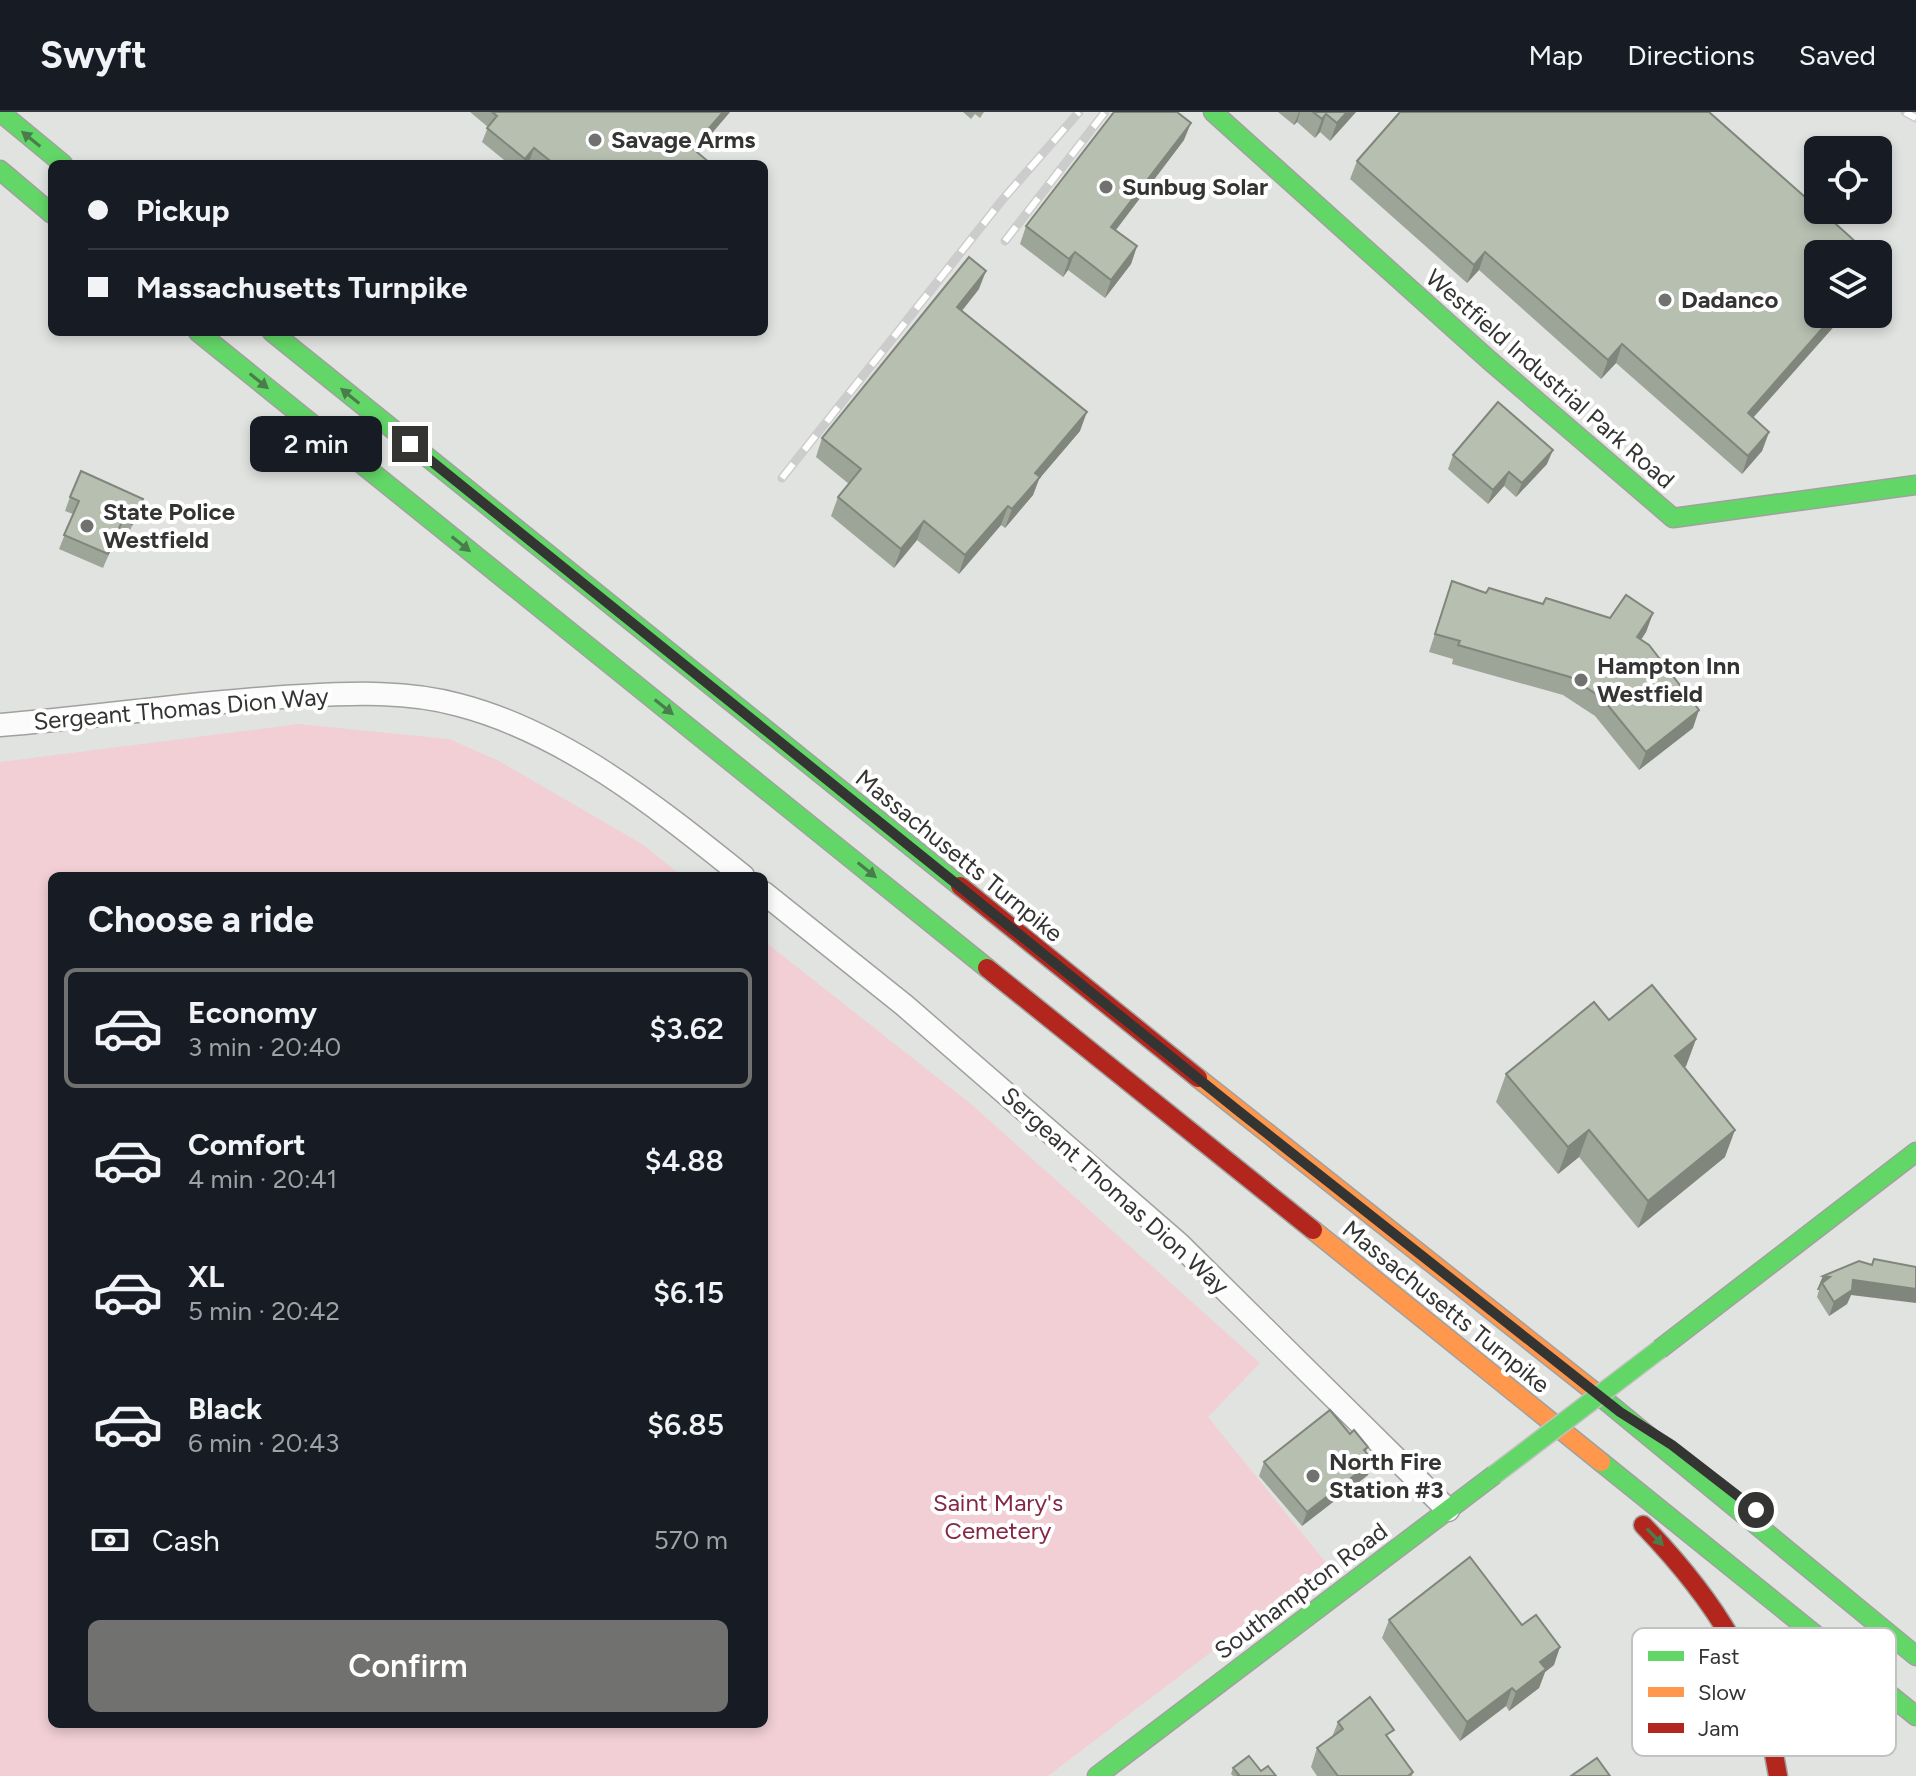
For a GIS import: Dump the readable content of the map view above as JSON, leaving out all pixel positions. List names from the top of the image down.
{
  "streets": {
    "main road": ["Westfield Industrial Park Road", "Massachusetts Turnpike", "Southampton Road"],
    "street": ["Sergeant Thomas Dion Way"]
  },
  "crossings": [
    ["Sergeant Thomas Dion Way", "Southampton Road"]
  ],
  "parks": ["Saint Mary's Cemetery"],
  "places": [
    "Savage Arms",
    "Sunbug Solar",
    "Dadanco",
    "State Police Westfield",
    "Hampton Inn Westfield",
    "North Fire Station #3"
  ],
  "legend": ["Fast", "Slow", "Jam"],
  "page": {
    "header": "Swyft",
    "nav": ["Map", "Directions", "Saved"],
    "banner": ["Pickup", "Massachusetts Turnpike"],
    "bubble": "2 min",
    "heading": "Choose a ride",
    "list": [
      {
        "name": "Economy",
        "note": "3 min · 20:40",
        "value": "$3.62"
      },
      {
        "name": "Comfort",
        "note": "4 min · 20:41",
        "value": "$4.88"
      },
      {
        "name": "XL",
        "note": "5 min · 20:42",
        "value": "$6.15"
      },
      {
        "name": "Black",
        "note": "6 min · 20:43",
        "value": "$6.85"
      }
    ],
    "pay": ["Cash", "570 m"],
    "buttons": "Confirm"
  }
}
